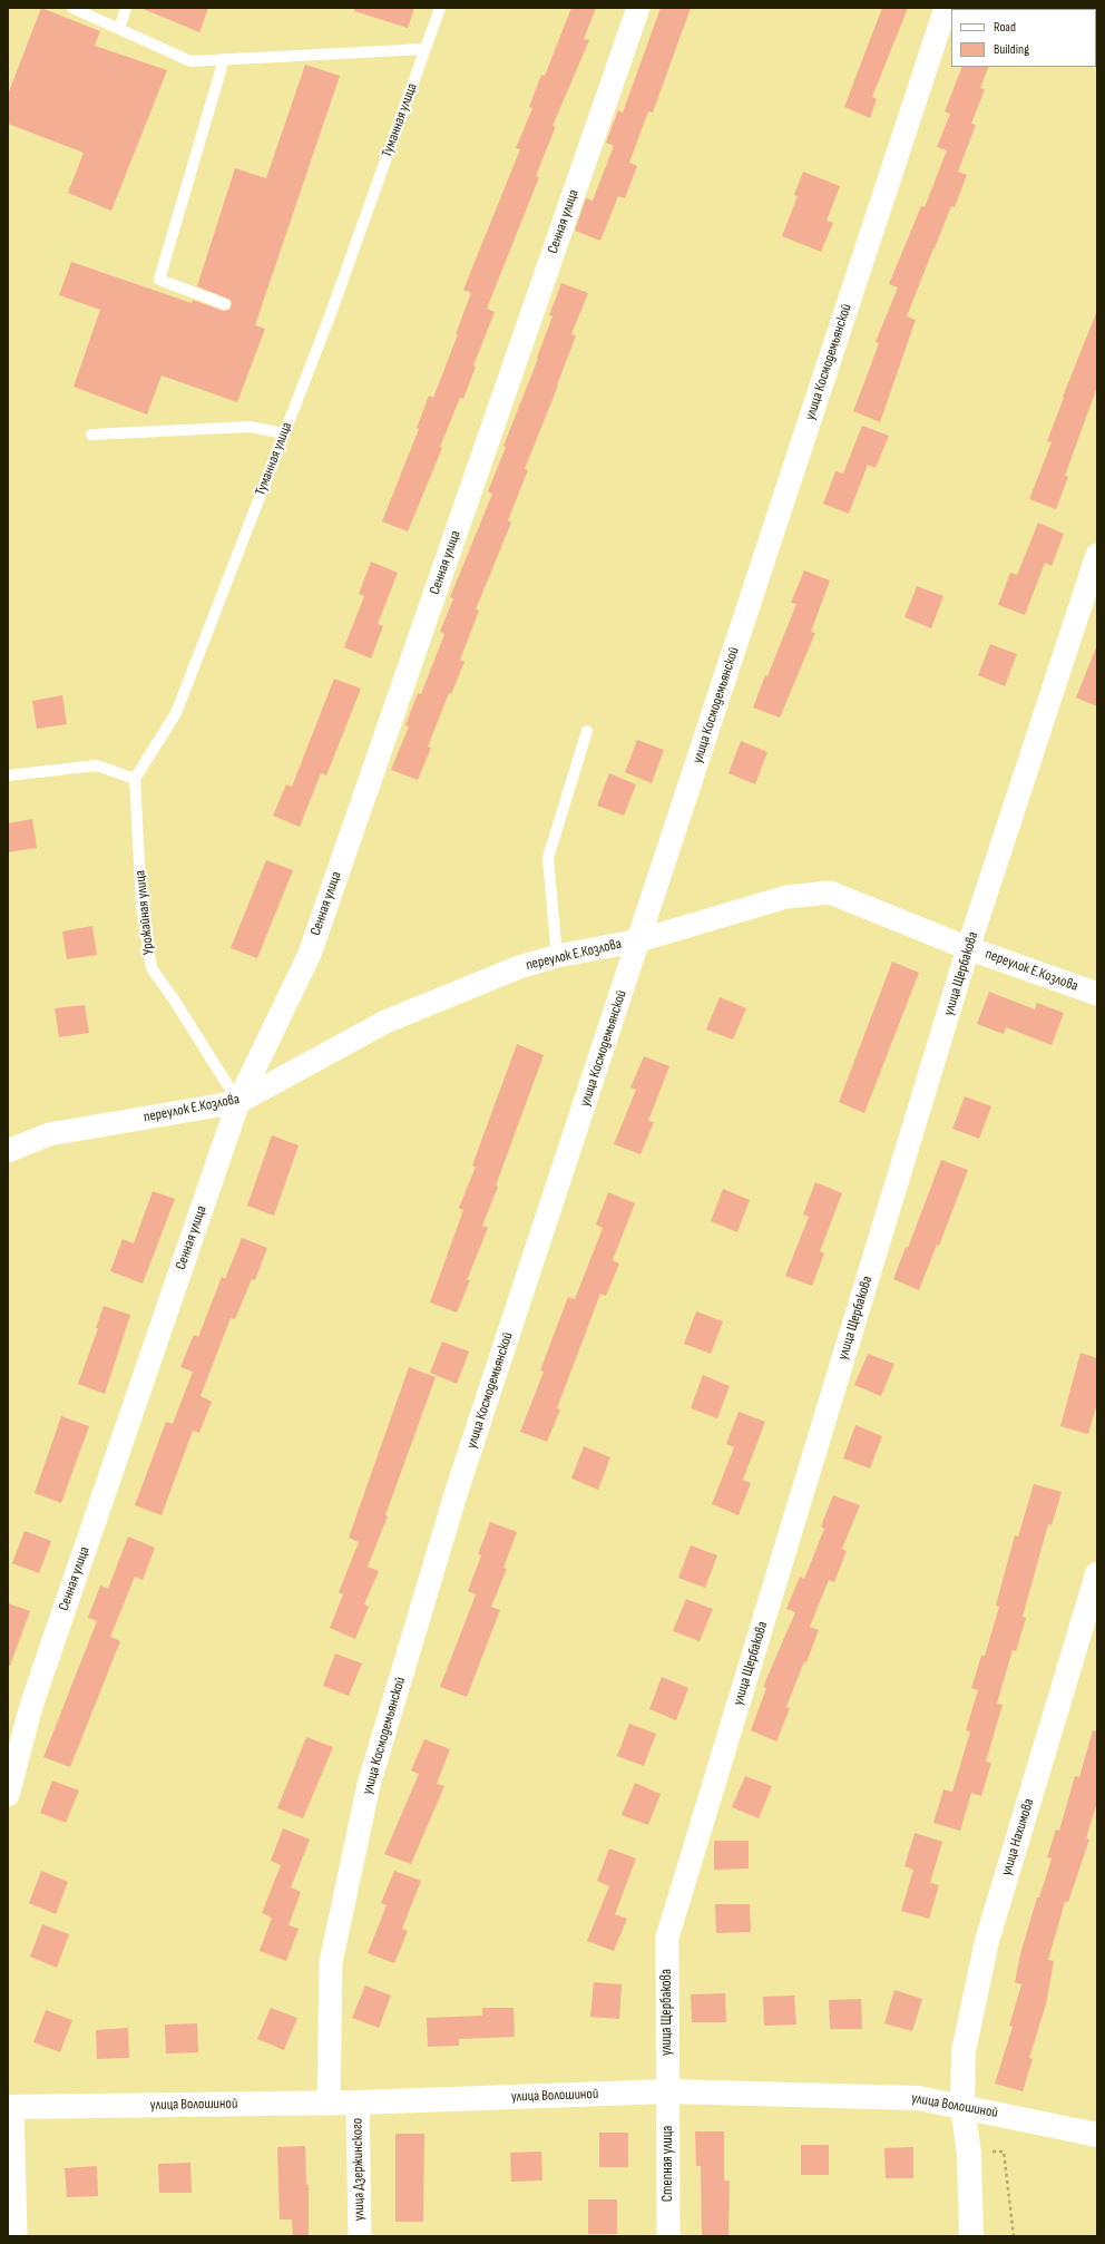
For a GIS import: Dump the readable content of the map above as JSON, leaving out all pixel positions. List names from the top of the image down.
{
  "streets": {
    "street": [
      "Сенная улица",
      "улица Космодемьянской",
      "переулок Е.Козлова",
      "улица Щербакова",
      "улица Нахимова",
      "улица Волошиной",
      "Степная улица",
      "улица Дзержинского"
    ],
    "lane": ["Туманная улица", "Урожайная улица"]
  },
  "crossings": [
    ["Туманная улица", "Урожайная улица"],
    ["Сенная улица", "Урожайная улица"],
    ["Сенная улица", "переулок Е.Козлова"],
    ["улица Космодемьянской", "переулок Е.Козлова"],
    ["улица Космодемьянской", "улица Волошиной"],
    ["Урожайная улица", "переулок Е.Козлова"],
    ["переулок Е.Козлова", "улица Щербакова"],
    ["улица Щербакова", "улица Волошиной"],
    ["улица Щербакова", "Степная улица"],
    ["улица Нахимова", "улица Волошиной"],
    ["улица Волошиной", "Степная улица"],
    ["улица Волошиной", "улица Дзержинского"]
  ],
  "legend": ["Road", "Building"]
}
